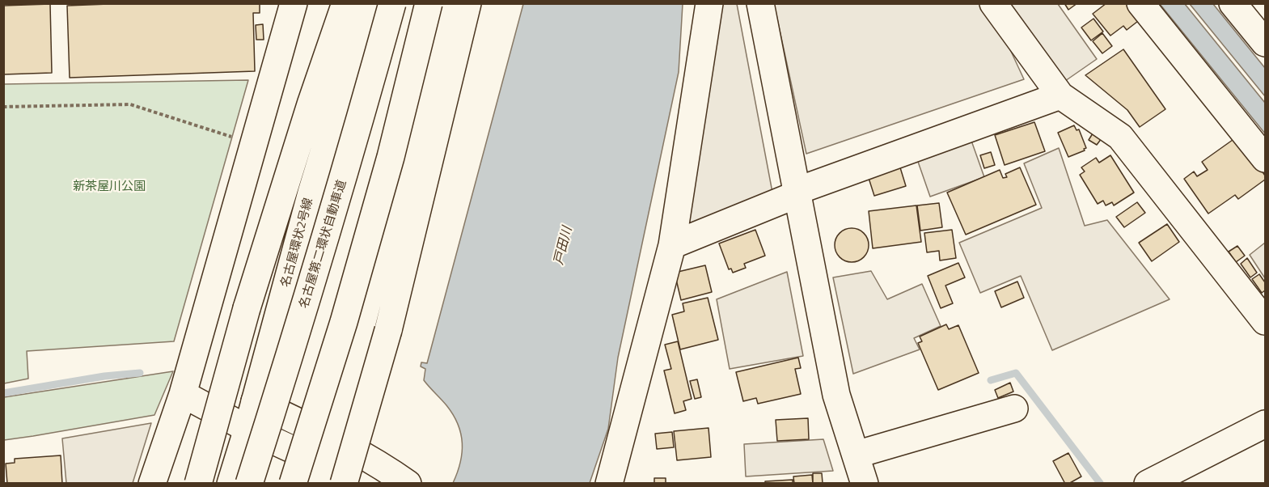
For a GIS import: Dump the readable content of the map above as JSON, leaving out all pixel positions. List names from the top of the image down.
{
  "streets": {
    "main road": ["名古屋環状2号線", "名古屋第二環状自動車道"]
  },
  "water": ["戸田川"],
  "parks": ["新茶屋川公園"]
}
